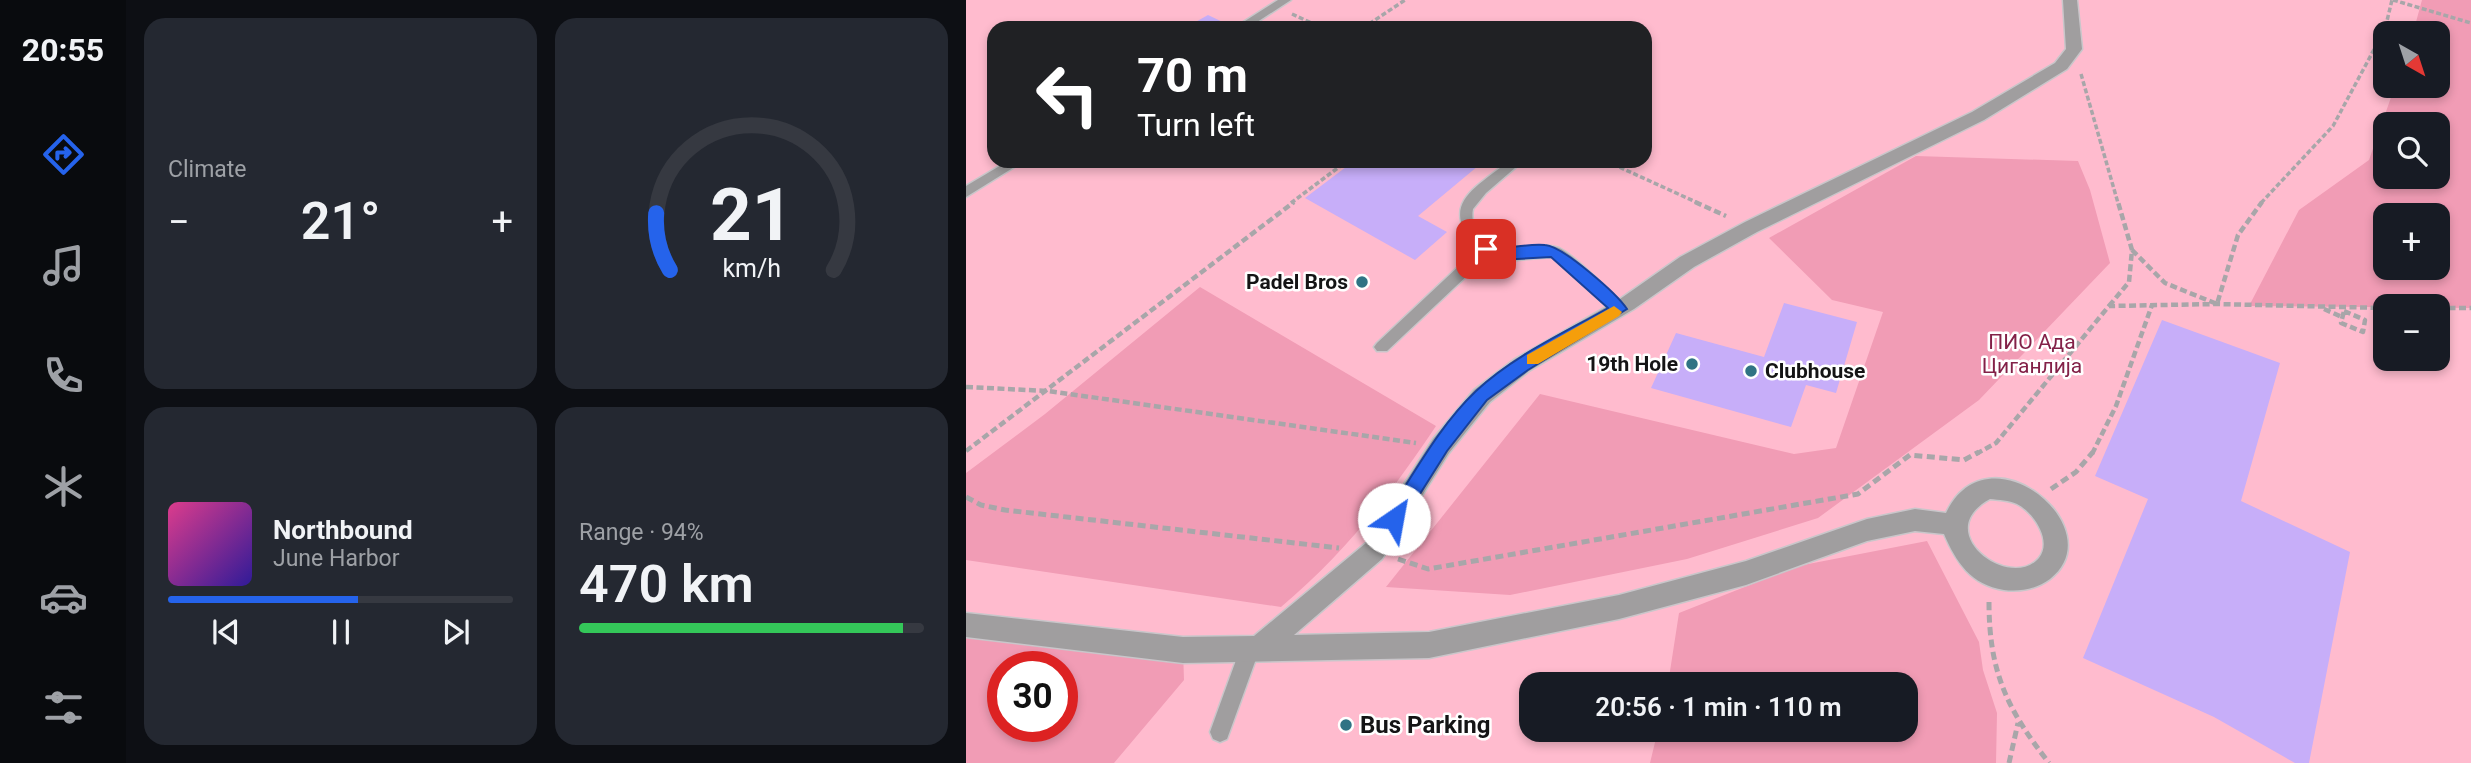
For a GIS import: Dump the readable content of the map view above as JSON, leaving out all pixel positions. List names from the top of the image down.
{
  "parks": ["ПИО Ада Циганлија"],
  "places": [
    "Padel Bros",
    "19th Hole",
    "Clubhouse",
    "Bus Parking"
  ],
  "north": "bottom right",
  "page": {
    "tabs": "20:55",
    "tile": [
      "Climate",
      ["Range · 94%", "470 km"]
    ],
    "map_buttons": ["+", "−"],
    "turn": ["70 m", "Turn left"],
    "heat": ["−", "21°", "+"],
    "song": ["Northbound", "June Harbor"],
    "limit": "30",
    "trip": "20:56 · 1 min · 110 m",
    "gauge": ["21", "km/h"]
  }
}
